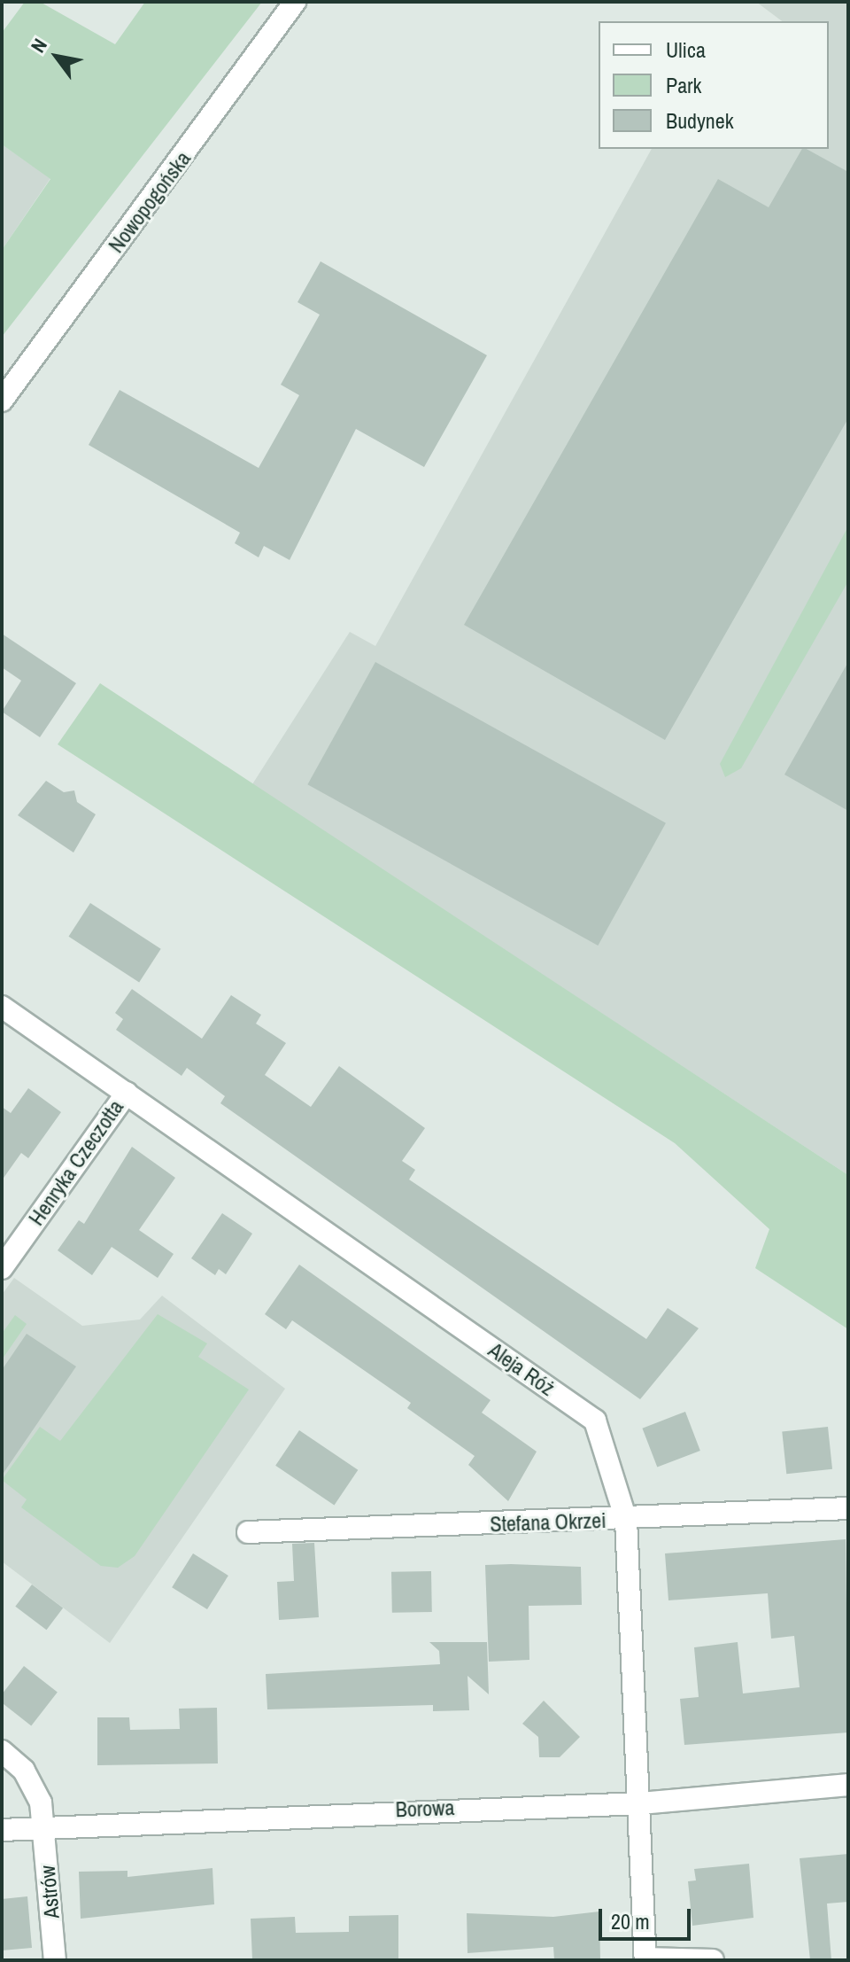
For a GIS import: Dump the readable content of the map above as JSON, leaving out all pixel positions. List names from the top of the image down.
{
  "streets": {
    "street": [
      "Nowopogońska",
      "Henryka Czeczotta",
      "Aleja Róż",
      "Stefana Okrzei",
      "Borowa",
      "Astrów"
    ]
  },
  "crossings": [
    ["Henryka Czeczotta", "Aleja Róż"],
    ["Aleja Róż", "Stefana Okrzei"],
    ["Aleja Róż", "Borowa"],
    ["Borowa", "Astrów"]
  ],
  "legend": ["Ulica", "Park", "Budynek"],
  "scale_bar": "20 m",
  "north": "top left"
}
